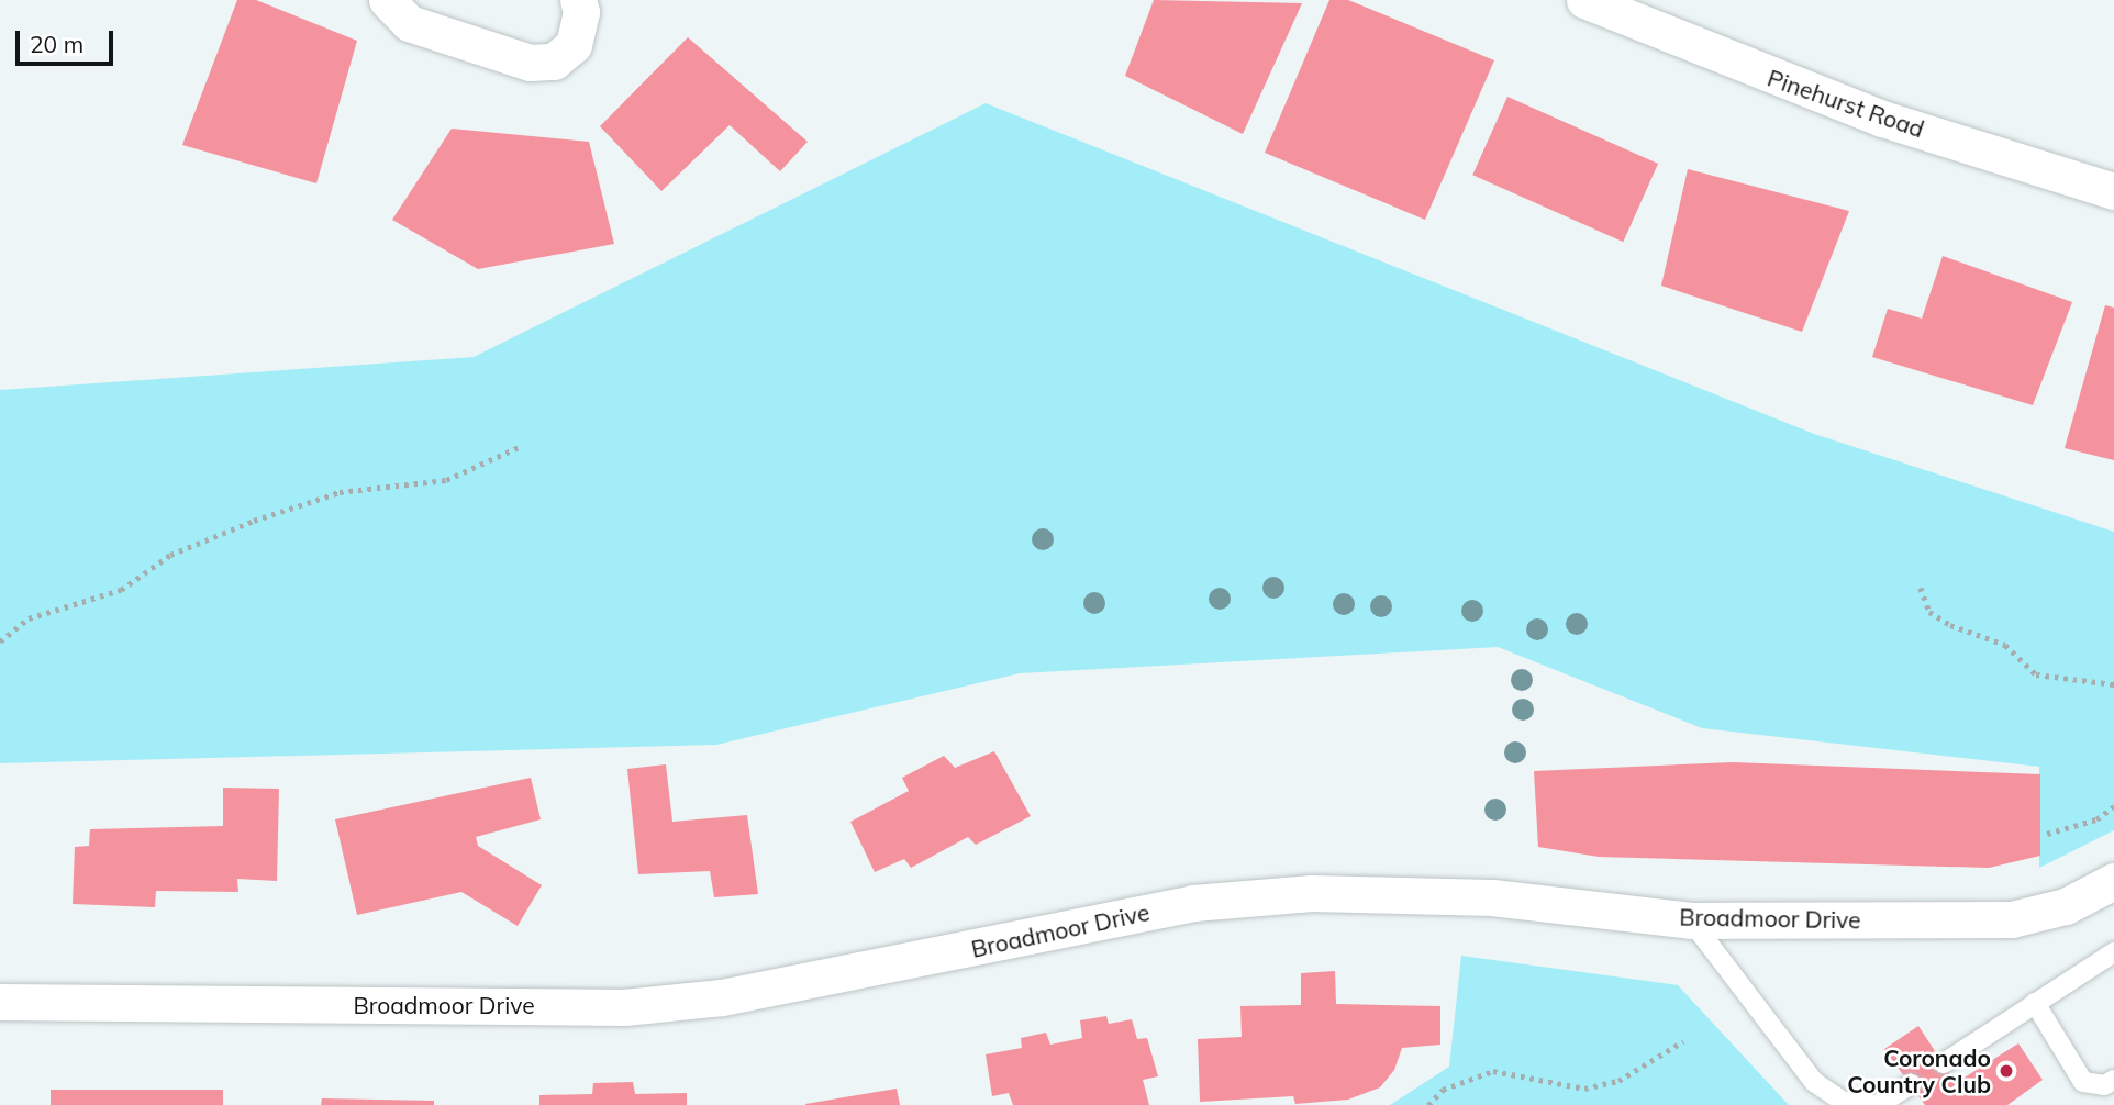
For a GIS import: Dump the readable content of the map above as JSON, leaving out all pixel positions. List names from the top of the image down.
{
  "streets": {
    "street": ["Pinehurst Road", "Broadmoor Drive"]
  },
  "places": ["Coronado Country Club"],
  "scale_bar": "20 m"
}
